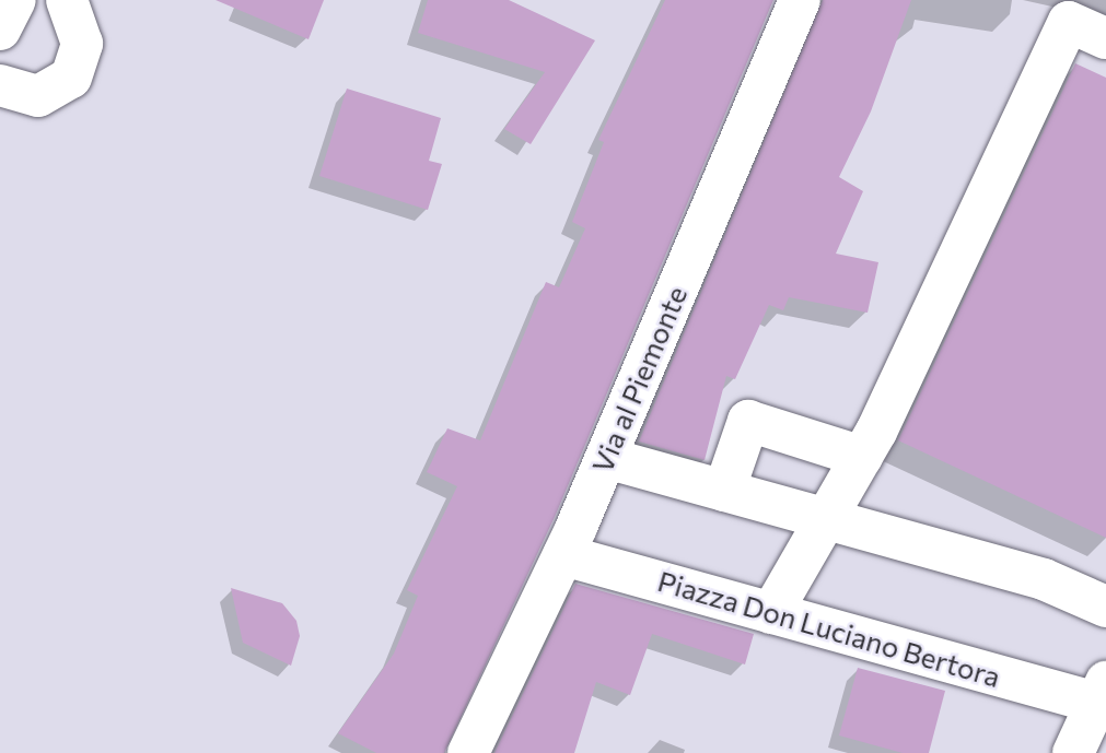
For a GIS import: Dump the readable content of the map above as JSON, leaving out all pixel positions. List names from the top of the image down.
{
  "streets": {
    "street": ["Via al Piemonte", "Piazza Don Luciano Bertora"]
  },
  "crossings": [
    ["Via al Piemonte", "Piazza Don Luciano Bertora"]
  ]
}
